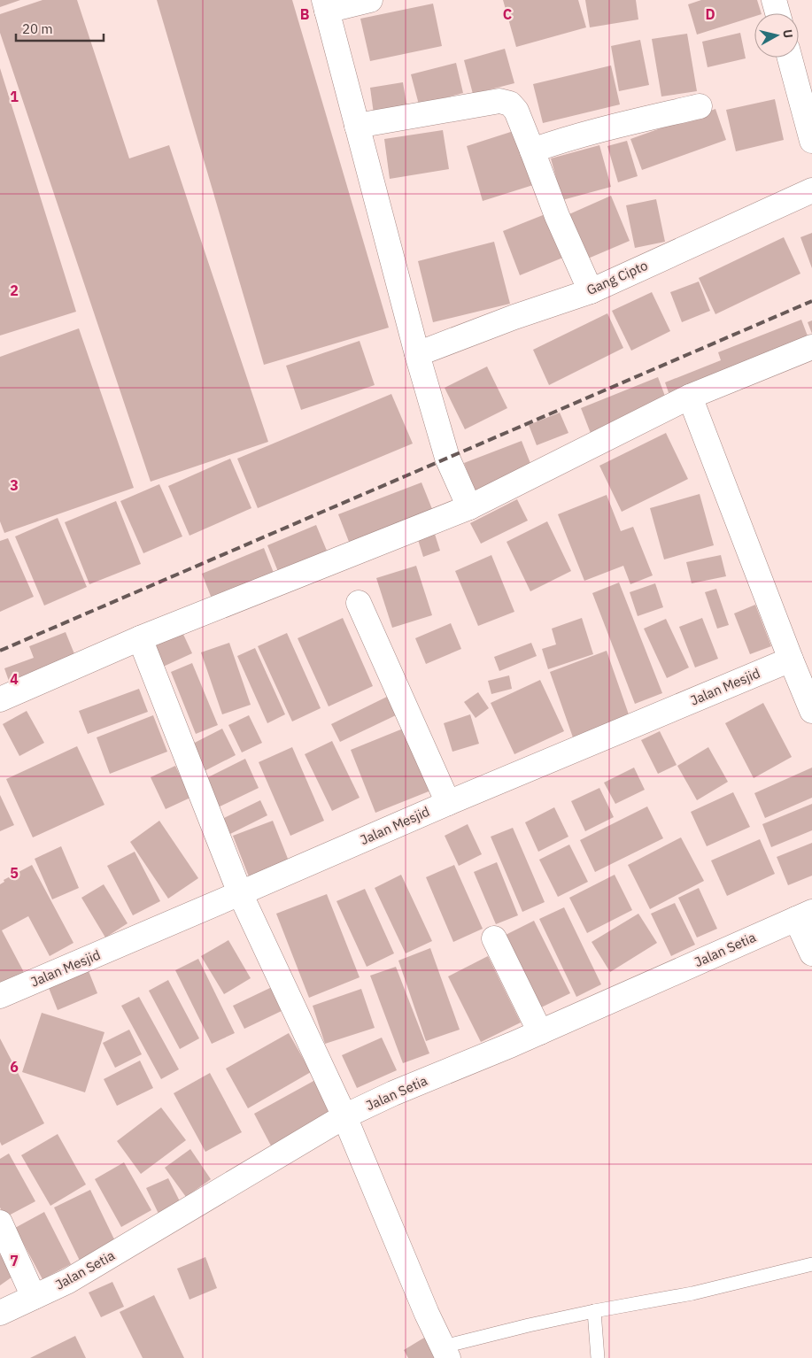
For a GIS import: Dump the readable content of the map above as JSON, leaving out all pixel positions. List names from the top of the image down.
{
  "streets": {
    "street": ["Gang Cipto", "Jalan Mesjid", "Jalan Setia"]
  },
  "scale_bar": "20 m",
  "north": "right",
  "grid": {
    "columns": ["B", "C", "D"],
    "rows": [
      "1",
      "2",
      "3",
      "4",
      "5",
      "6",
      "7"
    ]
  }
}
